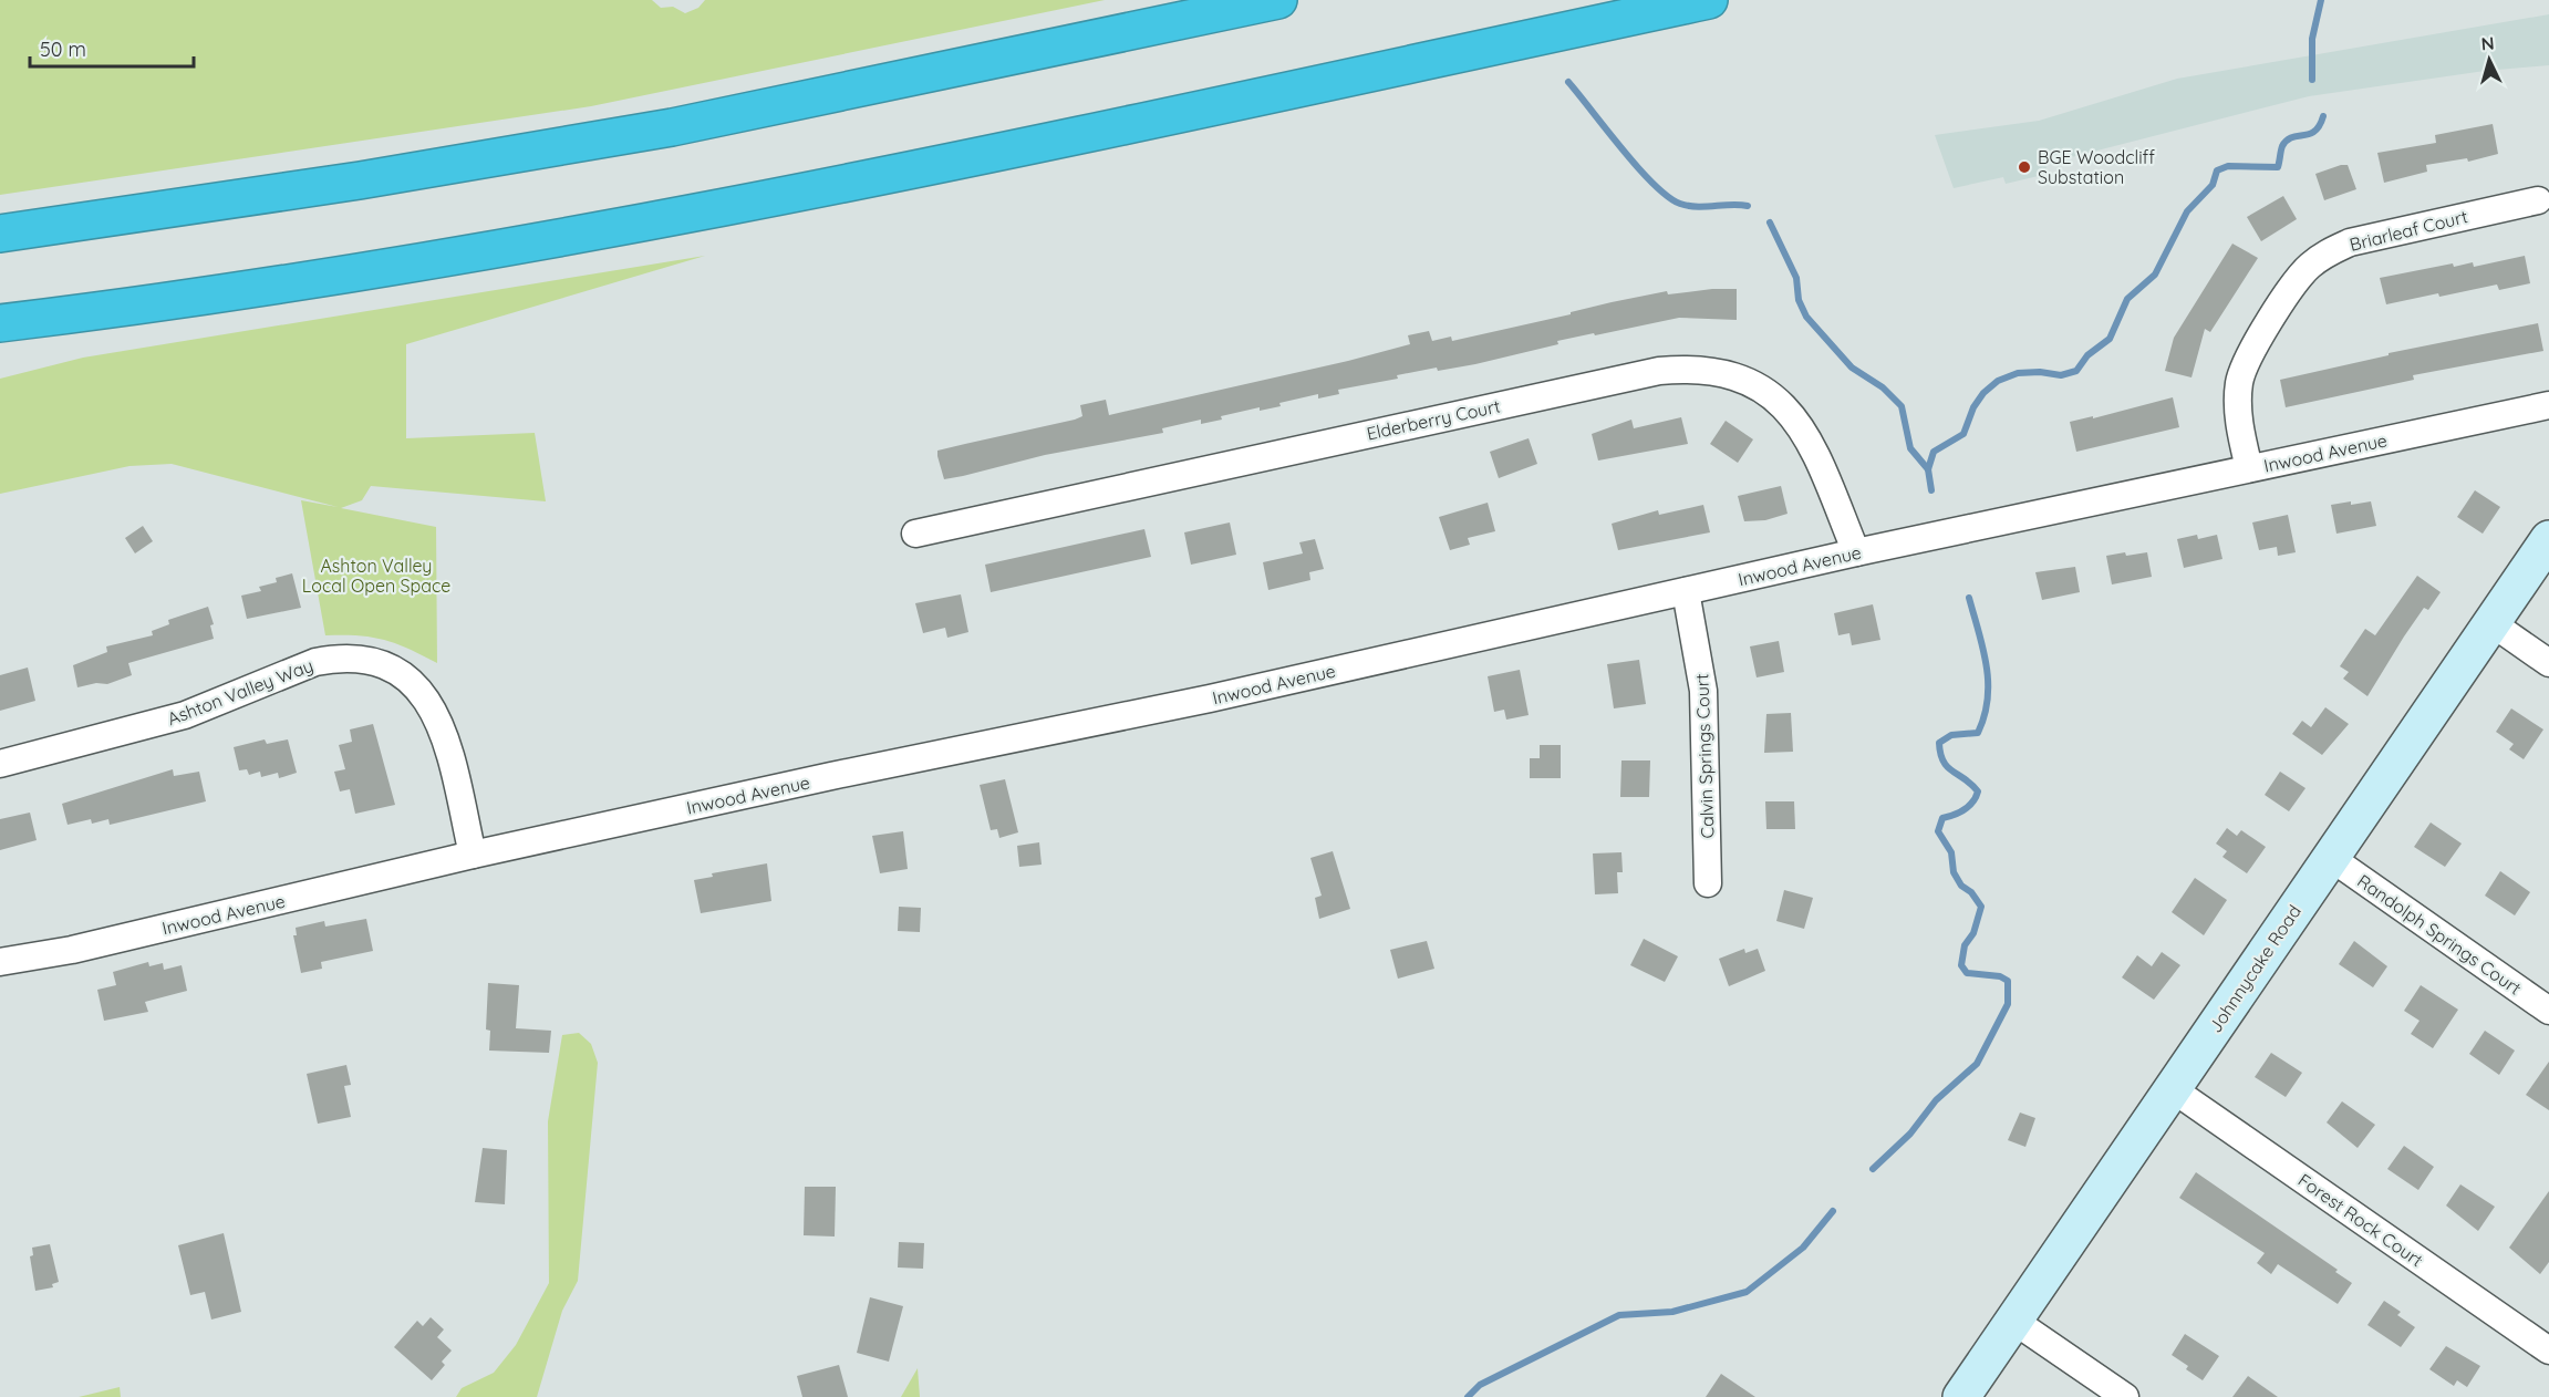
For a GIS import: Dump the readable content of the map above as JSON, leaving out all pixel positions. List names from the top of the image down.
{
  "streets": {
    "street": [
      "Briarleaf Court",
      "Elderberry Court",
      "Inwood Avenue",
      "Ashton Valley Way",
      "Calvin Springs Court",
      "Randolph Springs Court",
      "Johnnycake Road",
      "Forest Rock Court"
    ]
  },
  "crossings": [
    ["Briarleaf Court", "Inwood Avenue"],
    ["Elderberry Court", "Inwood Avenue"],
    ["Inwood Avenue", "Ashton Valley Way"],
    ["Inwood Avenue", "Calvin Springs Court"],
    ["Randolph Springs Court", "Johnnycake Road"],
    ["Johnnycake Road", "Forest Rock Court"]
  ],
  "parks": ["Ashton Valley Local Open Space"],
  "places": ["BGE Woodcliff Substation"],
  "scale_bar": "50 m",
  "north": "top"
}
